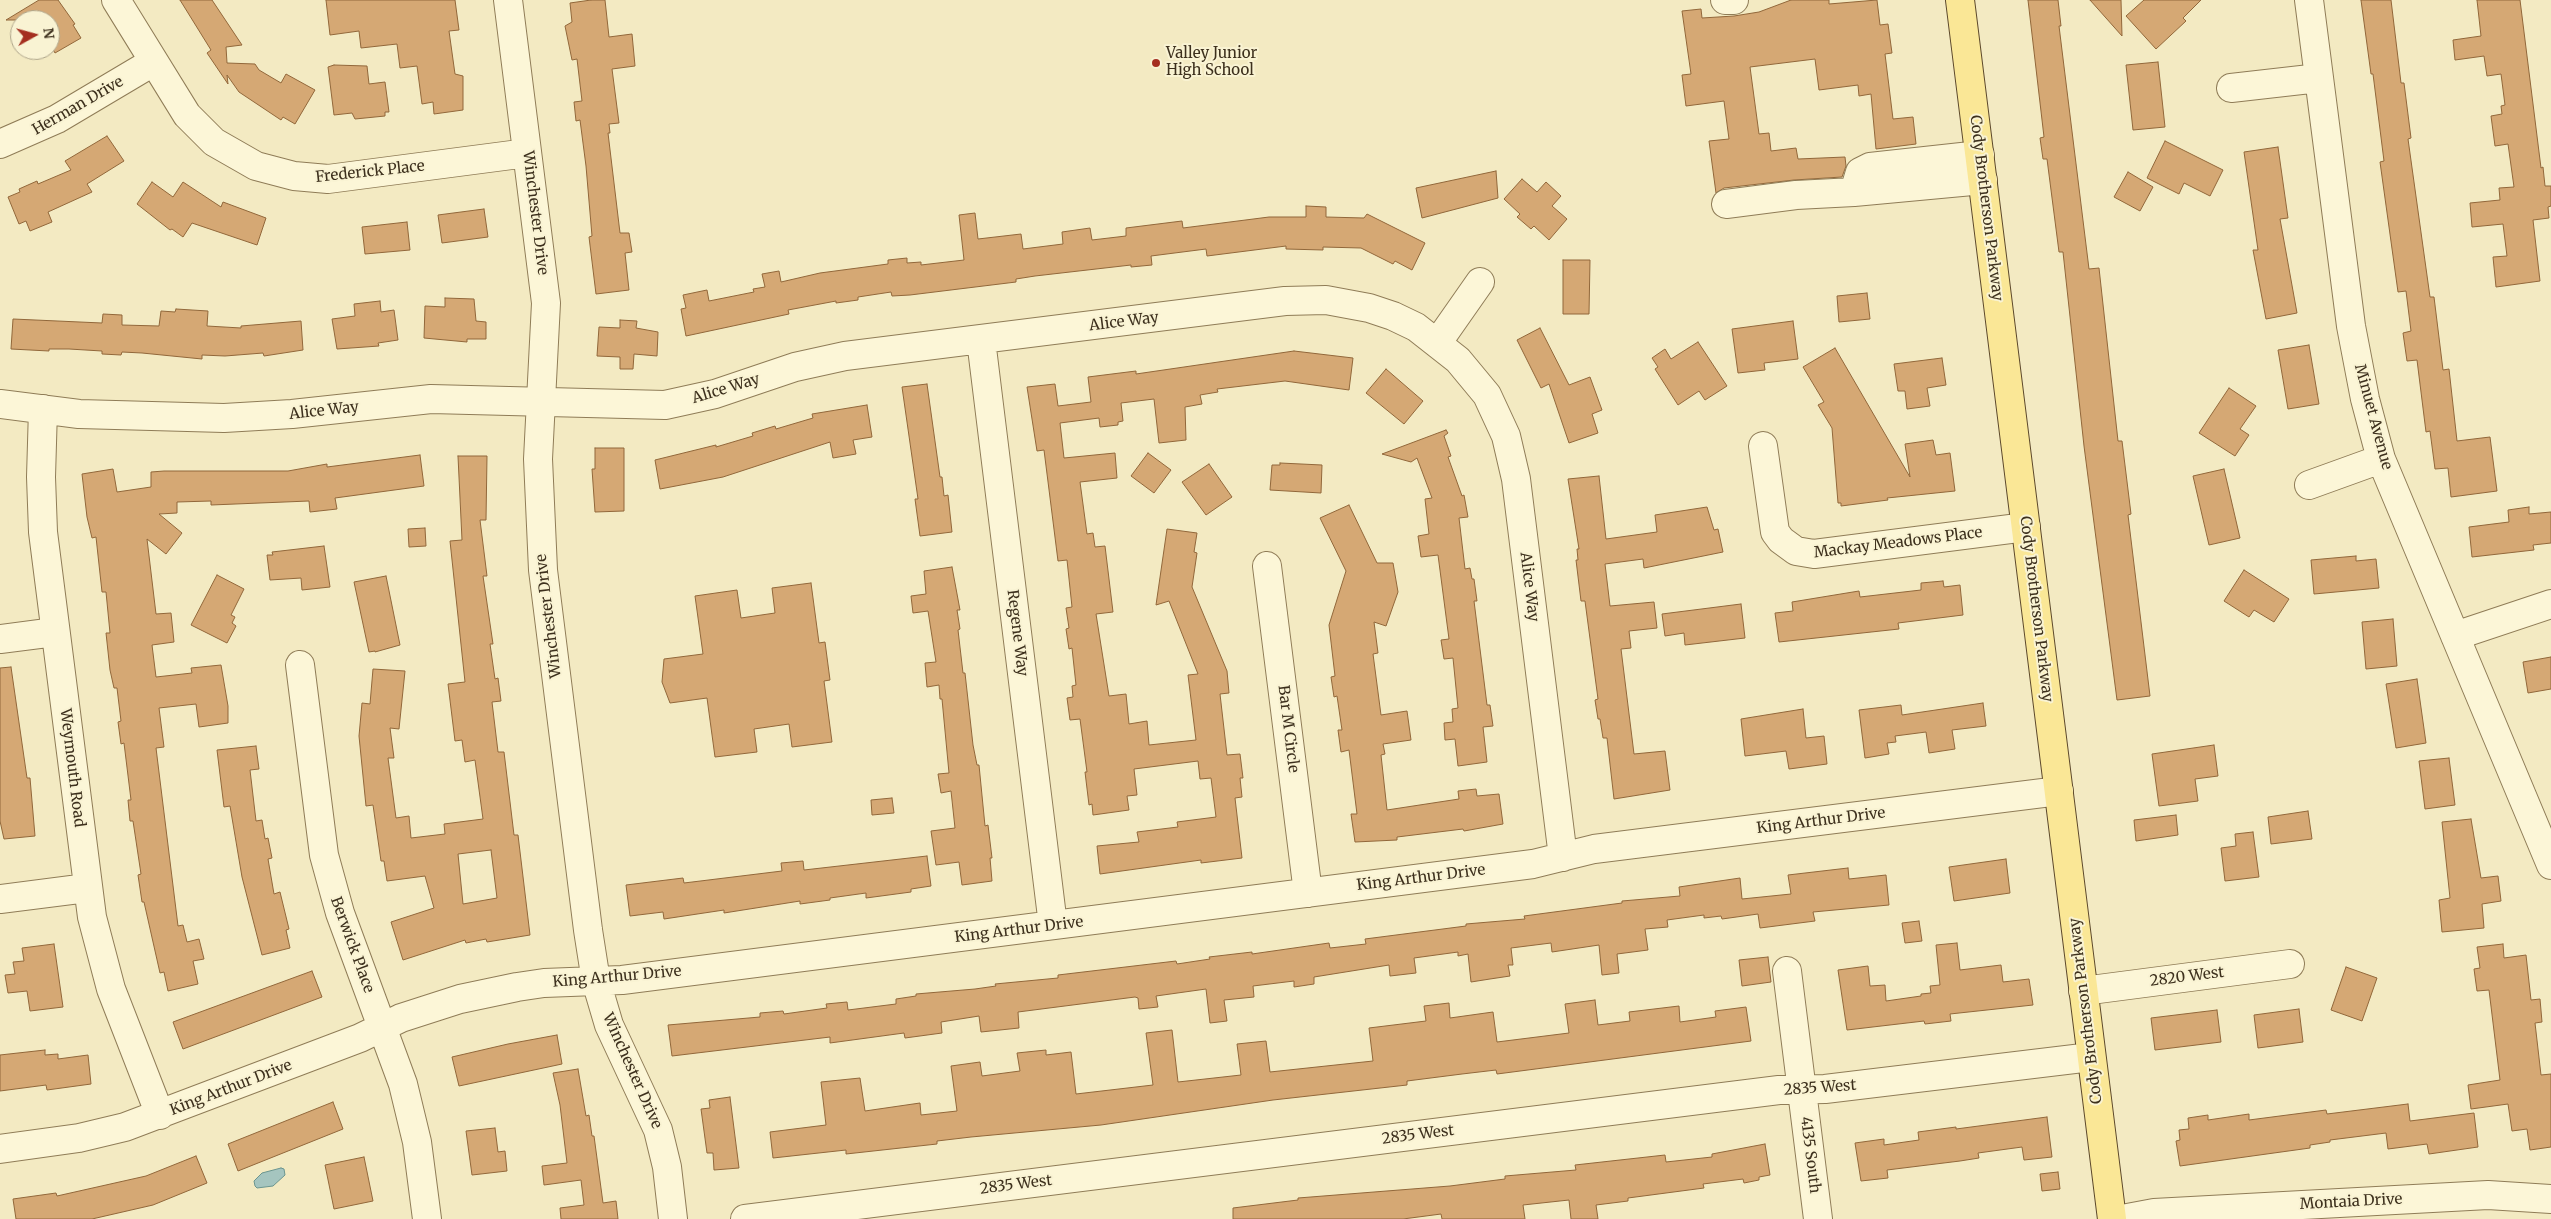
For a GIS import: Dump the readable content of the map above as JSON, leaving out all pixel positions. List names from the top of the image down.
{
  "streets": {
    "main road": ["Cody Brotherson Parkway"],
    "street": [
      "Herman Drive",
      "Frederick Place",
      "Winchester Drive",
      "Alice Way",
      "Minuet Avenue",
      "Mackay Meadows Place",
      "Regene Way",
      "Bar M Circle",
      "Weymouth Road",
      "King Arthur Drive",
      "Berwick Place",
      "2820 West",
      "2835 West",
      "4135 South",
      "Montaia Drive"
    ]
  },
  "crossings": [
    ["Herman Drive", "Frederick Place"],
    ["Frederick Place", "Winchester Drive"],
    ["Cody Brotherson Parkway", "Mackay Meadows Place"],
    ["Cody Brotherson Parkway", "King Arthur Drive"],
    ["Cody Brotherson Parkway", "2820 West"],
    ["Cody Brotherson Parkway", "2835 West"],
    ["Winchester Drive", "Alice Way"],
    ["Winchester Drive", "King Arthur Drive"],
    ["Alice Way", "Regene Way"],
    ["Alice Way", "Weymouth Road"],
    ["Alice Way", "King Arthur Drive"],
    ["Regene Way", "King Arthur Drive"],
    ["Bar M Circle", "King Arthur Drive"],
    ["Weymouth Road", "King Arthur Drive"],
    ["King Arthur Drive", "Berwick Place"],
    ["2835 West", "4135 South"]
  ],
  "places": ["Valley Junior High School"],
  "north": "right"
}
